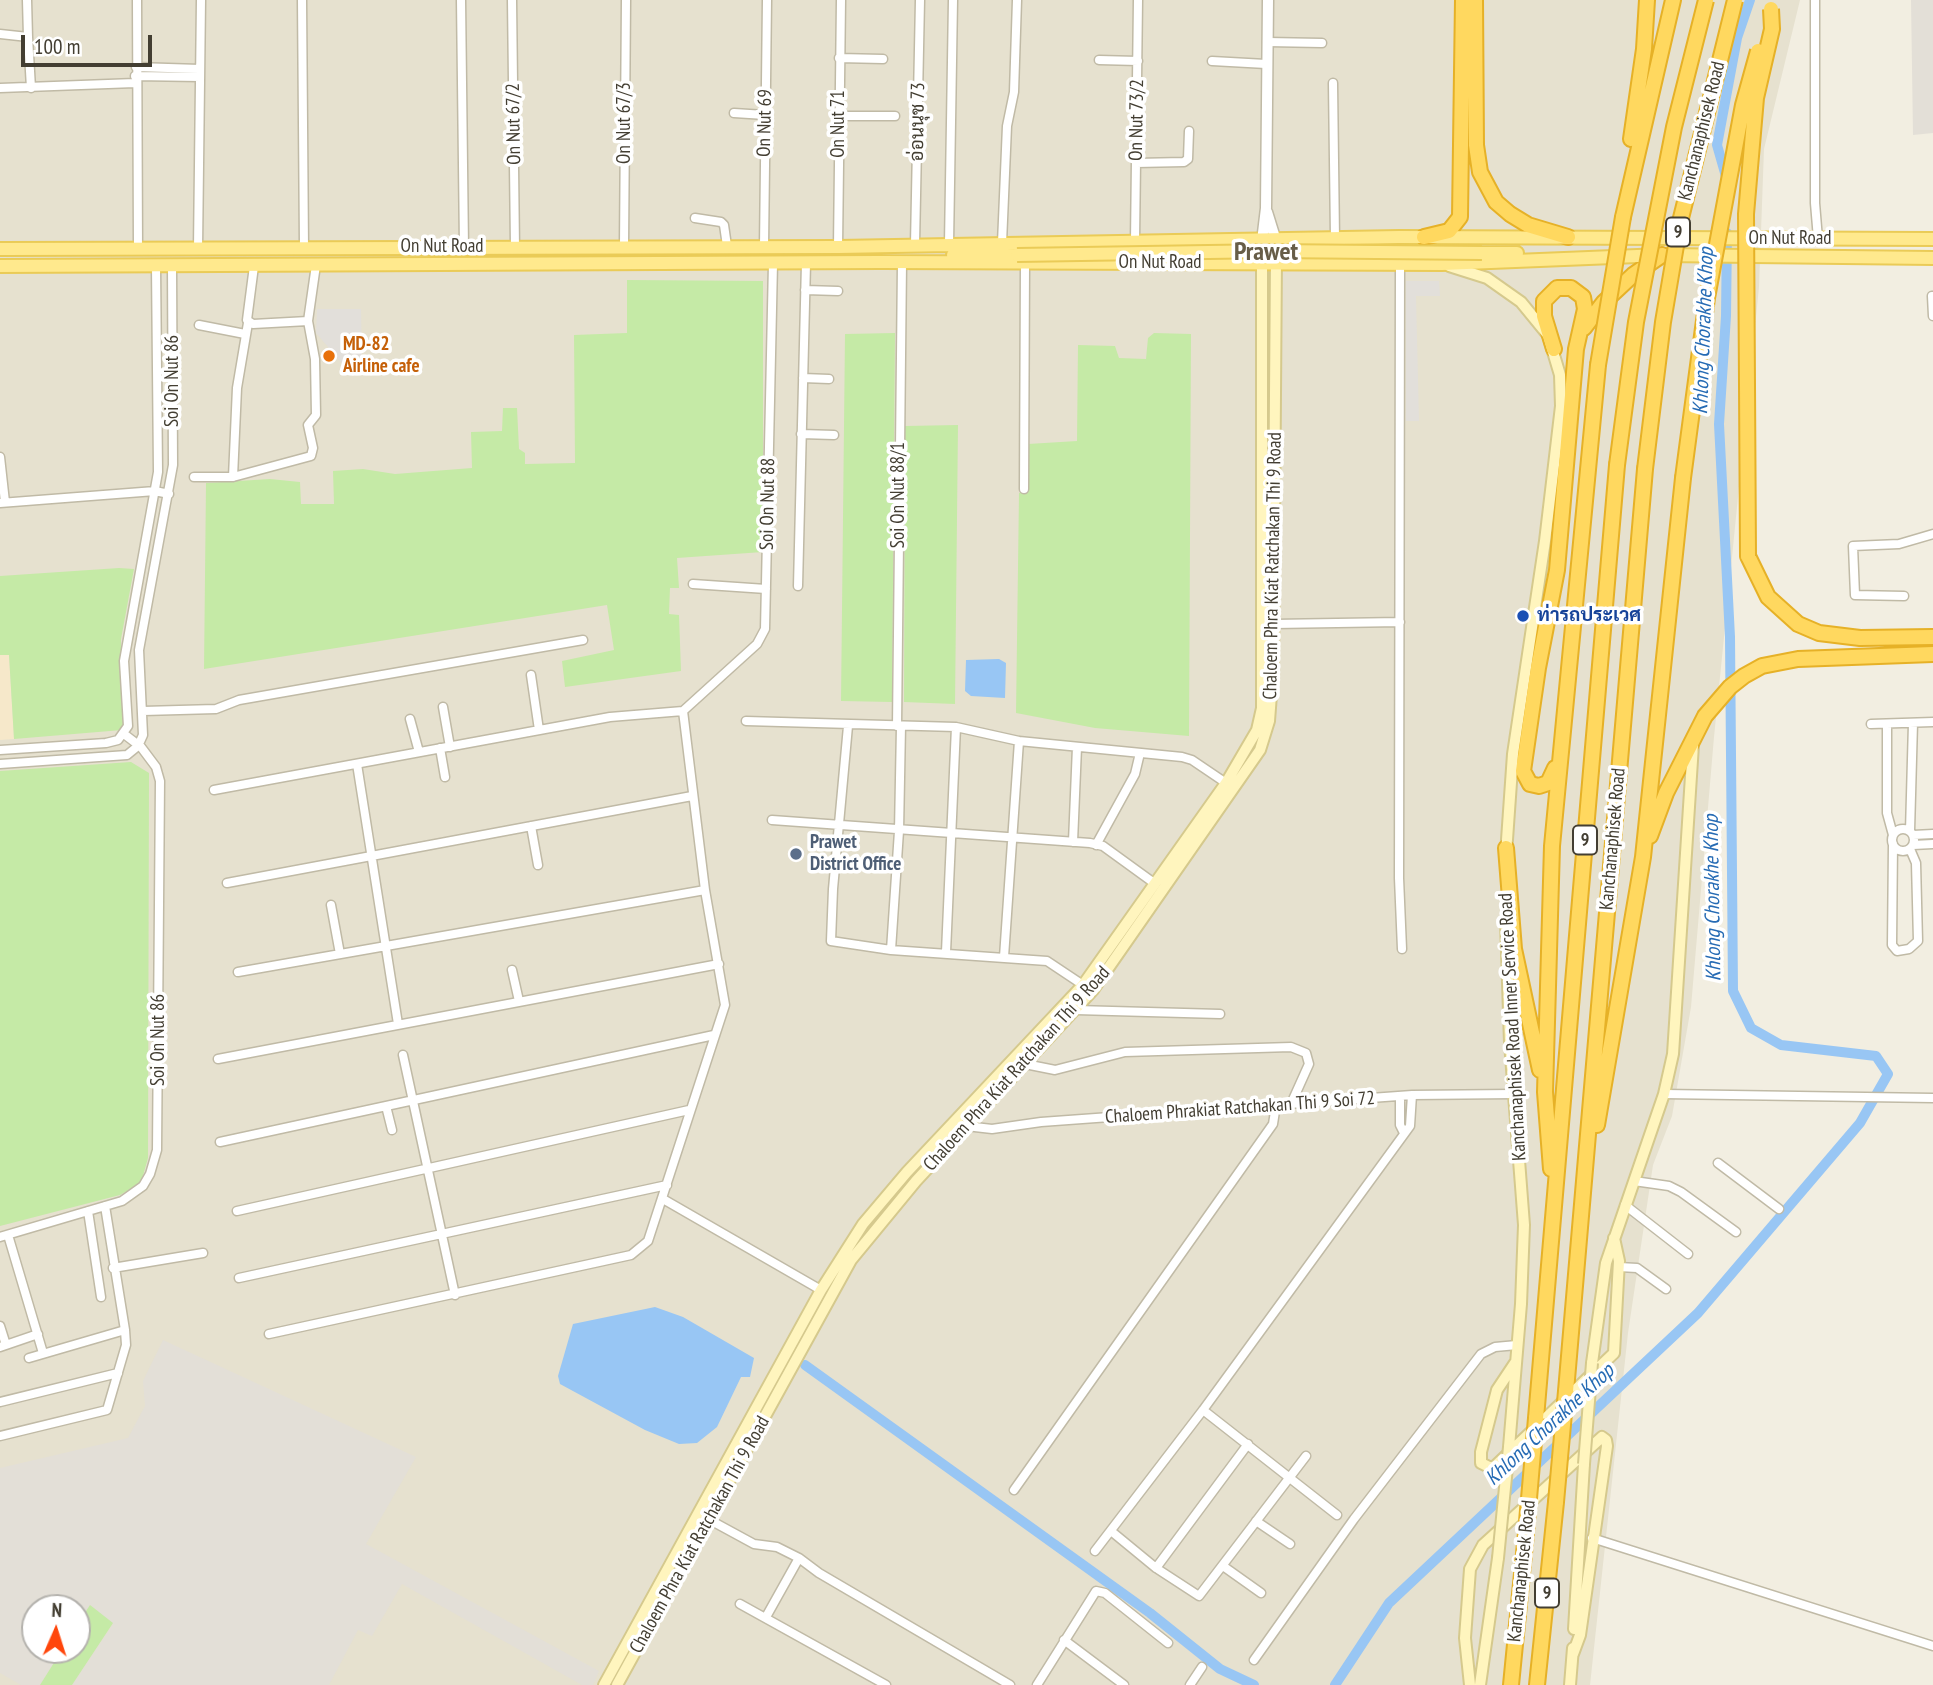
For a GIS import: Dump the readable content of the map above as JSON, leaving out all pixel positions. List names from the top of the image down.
{
  "streets": {
    "highway": ["Kanchanaphisek Road", "9"],
    "main road": ["On Nut Road", "Chaloem Phra Kiat Ratchakan Thi 9 Road", "Kanchanaphisek Road Inner Service Road"],
    "street": [
      "On Nut 73/2",
      "อ่อนนุช 73",
      "On Nut 67/3",
      "On Nut 69",
      "On Nut 67/2",
      "On Nut 71",
      "Soi On Nut 86",
      "Soi On Nut 88/1",
      "Soi On Nut 88",
      "Chaloem Phrakiat Ratchakan Thi 9 Soi 72"
    ]
  },
  "crossings": [
    ["On Nut 73/2", "On Nut Road"],
    ["อ่อนนุช 73", "On Nut Road"],
    ["On Nut 67/3", "On Nut Road"],
    ["On Nut 69", "On Nut Road"],
    ["On Nut 67/2", "On Nut Road"],
    ["On Nut 71", "On Nut Road"],
    ["On Nut Road", "Soi On Nut 86"],
    ["On Nut Road", "Soi On Nut 88/1"],
    ["On Nut Road", "Soi On Nut 88"],
    ["On Nut Road", "Chaloem Phra Kiat Ratchakan Thi 9 Road"],
    ["On Nut Road", "Kanchanaphisek Road Inner Service Road"],
    ["Chaloem Phra Kiat Ratchakan Thi 9 Road", "Chaloem Phrakiat Ratchakan Thi 9 Soi 72"],
    ["Kanchanaphisek Road Inner Service Road", "Chaloem Phrakiat Ratchakan Thi 9 Soi 72"]
  ],
  "districts": ["Prawet"],
  "water": ["Khlong Chorakhe Khop"],
  "places": ["MD-82 Airline cafe", "ท่ารถประเวศ", "Prawet District Office"],
  "scale_bar": "100 m",
  "north": "top"
}
